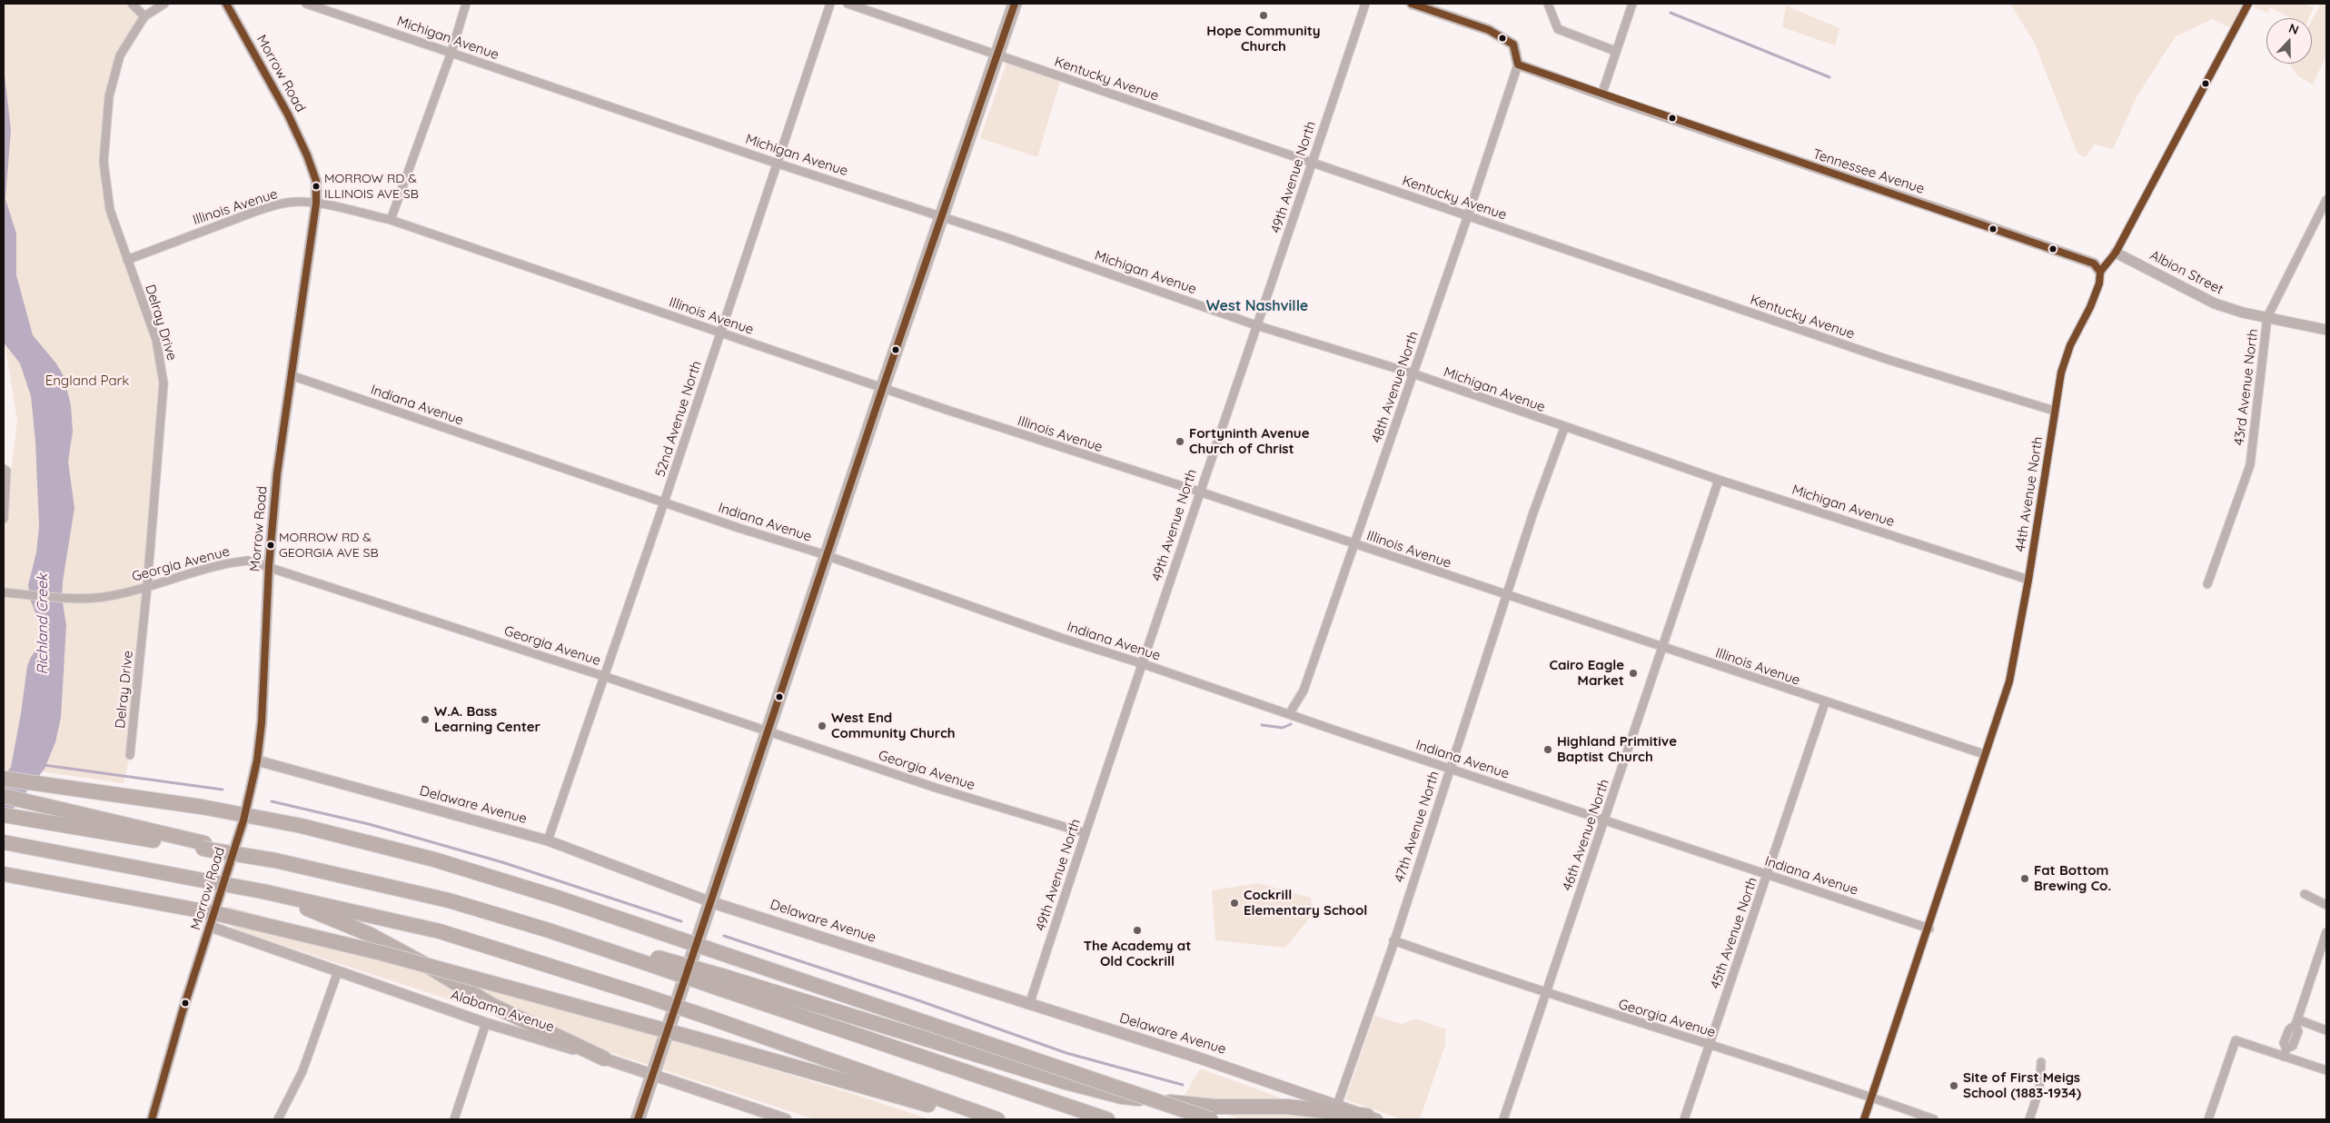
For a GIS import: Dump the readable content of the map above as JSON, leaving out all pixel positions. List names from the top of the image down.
{
  "streets": {
    "main road": ["Delaware Avenue", "Alabama Avenue"],
    "street": [
      "Michigan Avenue",
      "Morrow Road",
      "Kentucky Avenue",
      "Tennessee Avenue",
      "49th Avenue North",
      "Illinois Avenue",
      "Albion Street",
      "Delray Drive",
      "48th Avenue North",
      "43rd Avenue North",
      "Indiana Avenue",
      "52nd Avenue North",
      "44th Avenue North",
      "Georgia Avenue",
      "47th Avenue North",
      "46th Avenue North",
      "45th Avenue North"
    ]
  },
  "crossings": [
    ["Michigan Avenue", "49th Avenue North"],
    ["Michigan Avenue", "48th Avenue North"],
    ["Michigan Avenue", "52nd Avenue North"],
    ["Michigan Avenue", "44th Avenue North"],
    ["Michigan Avenue", "47th Avenue North"],
    ["Michigan Avenue", "46th Avenue North"],
    ["Morrow Road", "Illinois Avenue"],
    ["Morrow Road", "Indiana Avenue"],
    ["Morrow Road", "Georgia Avenue"],
    ["Morrow Road", "Delaware Avenue"],
    ["Morrow Road", "Alabama Avenue"],
    ["Kentucky Avenue", "49th Avenue North"],
    ["Kentucky Avenue", "48th Avenue North"],
    ["Kentucky Avenue", "44th Avenue North"],
    ["Tennessee Avenue", "48th Avenue North"],
    ["Tennessee Avenue", "44th Avenue North"],
    ["49th Avenue North", "Illinois Avenue"],
    ["49th Avenue North", "Indiana Avenue"],
    ["49th Avenue North", "Georgia Avenue"],
    ["49th Avenue North", "Delaware Avenue"],
    ["Illinois Avenue", "Delray Drive"],
    ["Illinois Avenue", "48th Avenue North"],
    ["Illinois Avenue", "52nd Avenue North"],
    ["Illinois Avenue", "44th Avenue North"],
    ["Illinois Avenue", "47th Avenue North"],
    ["Illinois Avenue", "46th Avenue North"],
    ["Illinois Avenue", "45th Avenue North"],
    ["Albion Street", "43rd Avenue North"],
    ["Albion Street", "44th Avenue North"],
    ["Delray Drive", "Georgia Avenue"],
    ["48th Avenue North", "Indiana Avenue"],
    ["Indiana Avenue", "52nd Avenue North"],
    ["Indiana Avenue", "44th Avenue North"],
    ["Indiana Avenue", "47th Avenue North"],
    ["Indiana Avenue", "46th Avenue North"],
    ["Indiana Avenue", "45th Avenue North"],
    ["52nd Avenue North", "Georgia Avenue"],
    ["52nd Avenue North", "Delaware Avenue"],
    ["44th Avenue North", "Georgia Avenue"],
    ["Georgia Avenue", "47th Avenue North"],
    ["Georgia Avenue", "46th Avenue North"],
    ["Georgia Avenue", "45th Avenue North"],
    ["Delaware Avenue", "47th Avenue North"]
  ],
  "districts": ["West Nashville"],
  "water": ["Richland Creek"],
  "parks": ["England Park"],
  "places": [
    "Hope Community Church",
    "MORROW RD & ILLINOIS AVE SB",
    "Fortyninth Avenue Church of Christ",
    "MORROW RD & GEORGIA AVE SB",
    "Cairo Eagle Market",
    "W.A. Bass Learning Center",
    "West End Community Church",
    "Highland Primitive Baptist Church",
    "Fat Bottom Brewing Co.",
    "Cockrill Elementary School",
    "The Academy at Old Cockrill",
    "Site of First Meigs School (1883-1934)"
  ],
  "north": "top"
}
